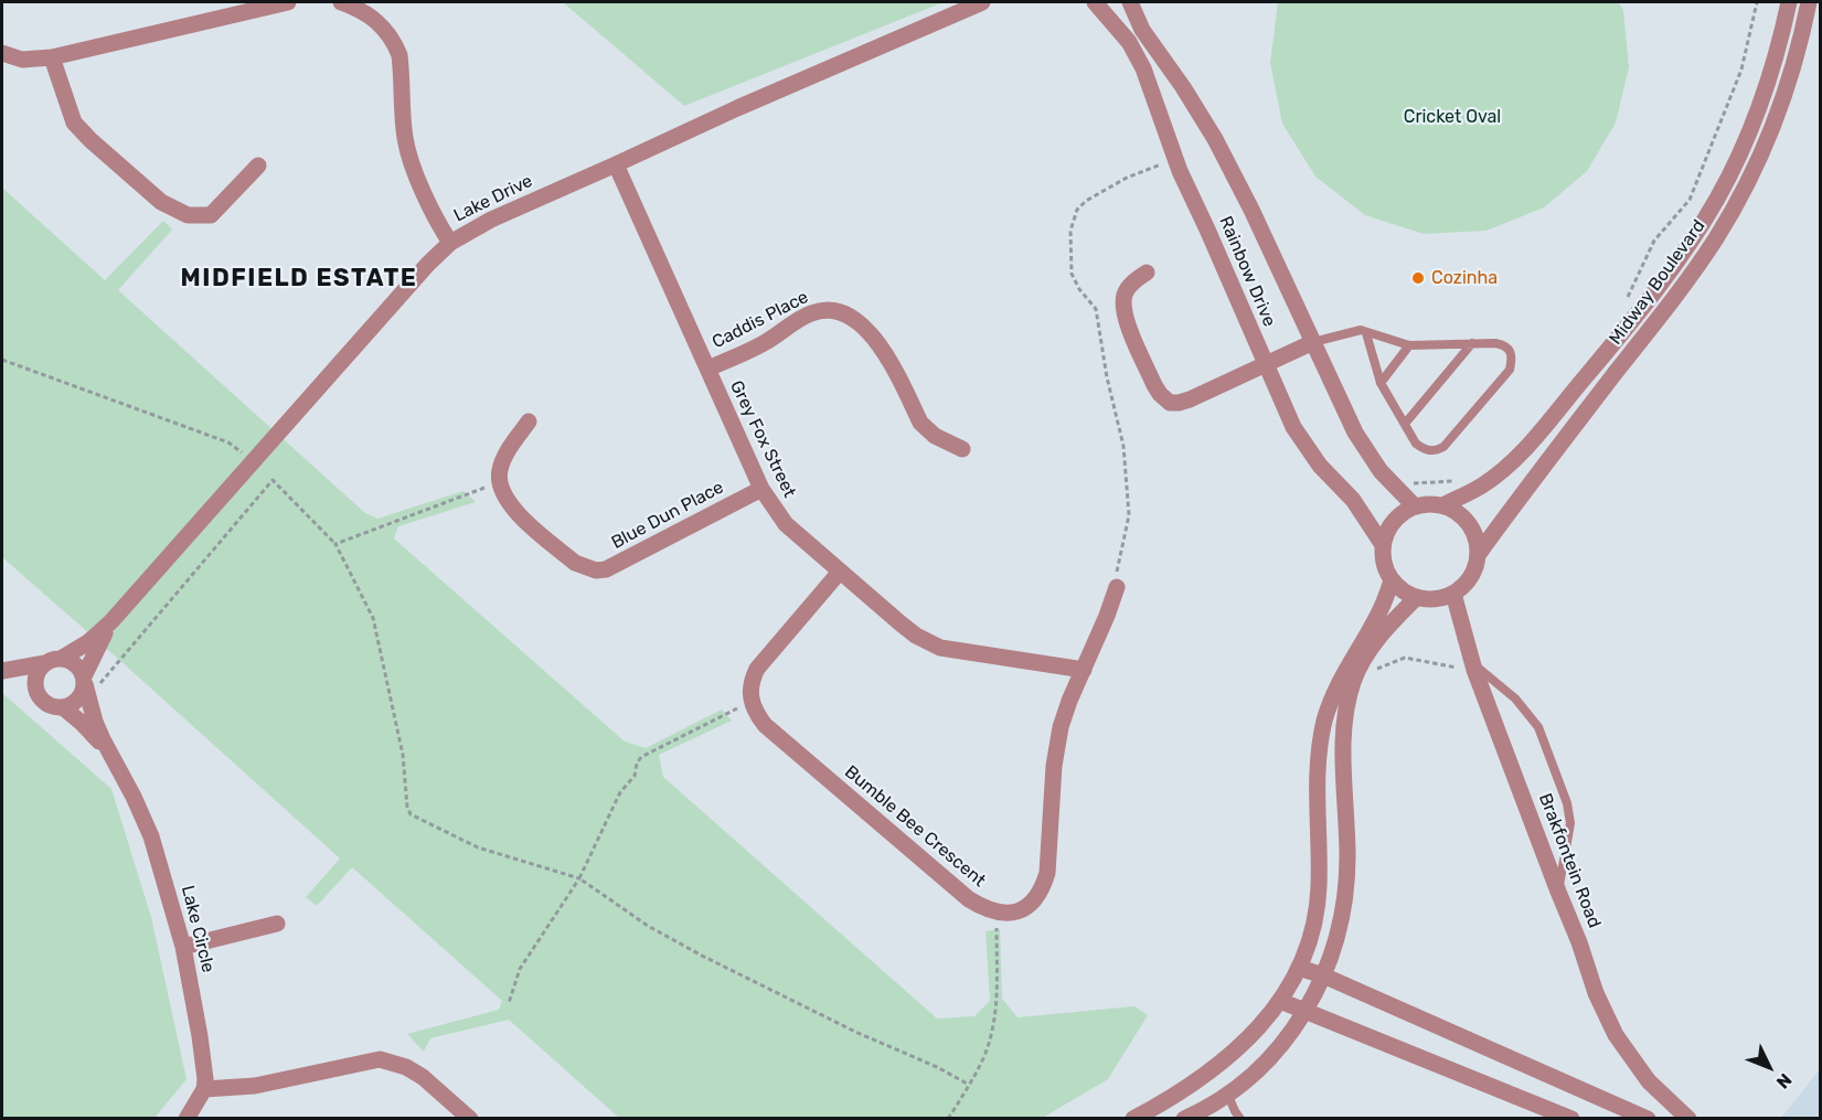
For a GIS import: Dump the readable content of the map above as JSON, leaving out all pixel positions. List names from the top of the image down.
{
  "streets": {
    "street": [
      "Lake Drive",
      "Rainbow Drive",
      "Midway Boulevard",
      "Caddis Place",
      "Grey Fox Street",
      "Blue Dun Place",
      "Bumble Bee Crescent",
      "Brakfontein Road",
      "Lake Circle"
    ]
  },
  "crossings": [
    ["Lake Drive", "Grey Fox Street"],
    ["Lake Drive", "Lake Circle"],
    ["Rainbow Drive", "Midway Boulevard"],
    ["Rainbow Drive", "Brakfontein Road"],
    ["Midway Boulevard", "Brakfontein Road"],
    ["Caddis Place", "Grey Fox Street"],
    ["Grey Fox Street", "Blue Dun Place"]
  ],
  "districts": ["MIDFIELD ESTATE"],
  "parks": ["Cricket Oval"],
  "places": ["Cozinha"],
  "north": "bottom right"
}
